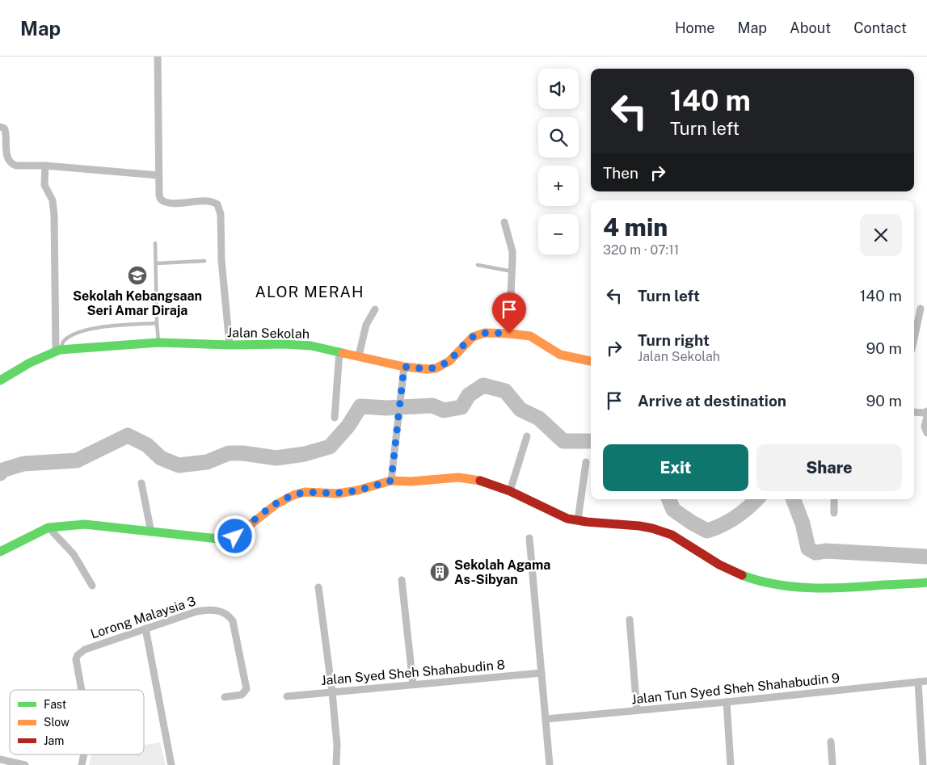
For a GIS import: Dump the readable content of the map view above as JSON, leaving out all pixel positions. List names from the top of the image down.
{
  "streets": {
    "street": [
      "Jalan Sekolah",
      "Lorong Malaysia 3",
      "Jalan Syed Sheh Shahabudin 8",
      "Jalan Tun Syed Sheh Shahabudin 9"
    ]
  },
  "districts": ["ALOR MERAH"],
  "places": {
    "school or university": ["Sekolah Kebangsaan Seri Amar Diraja"],
    "building": ["Sekolah Agama As-Sibyan"]
  },
  "legend": ["Fast", "Slow", "Jam"],
  "page": {
    "header": "Map",
    "nav": [
      "Home",
      "Map",
      "About",
      "Contact"
    ],
    "map_buttons": ["+", "−"],
    "turn": ["140 m", "Turn left"],
    "then": "Then",
    "heading": ["4 min", "320 m · 07:11"],
    "list": [
      {
        "name": "Turn left",
        "value": "140 m"
      },
      {
        "name": "Turn right",
        "note": "Jalan Sekolah",
        "value": "90 m"
      },
      {
        "name": "Arrive at destination",
        "value": "90 m"
      }
    ],
    "buttons": ["Exit", "Share"]
  }
}
